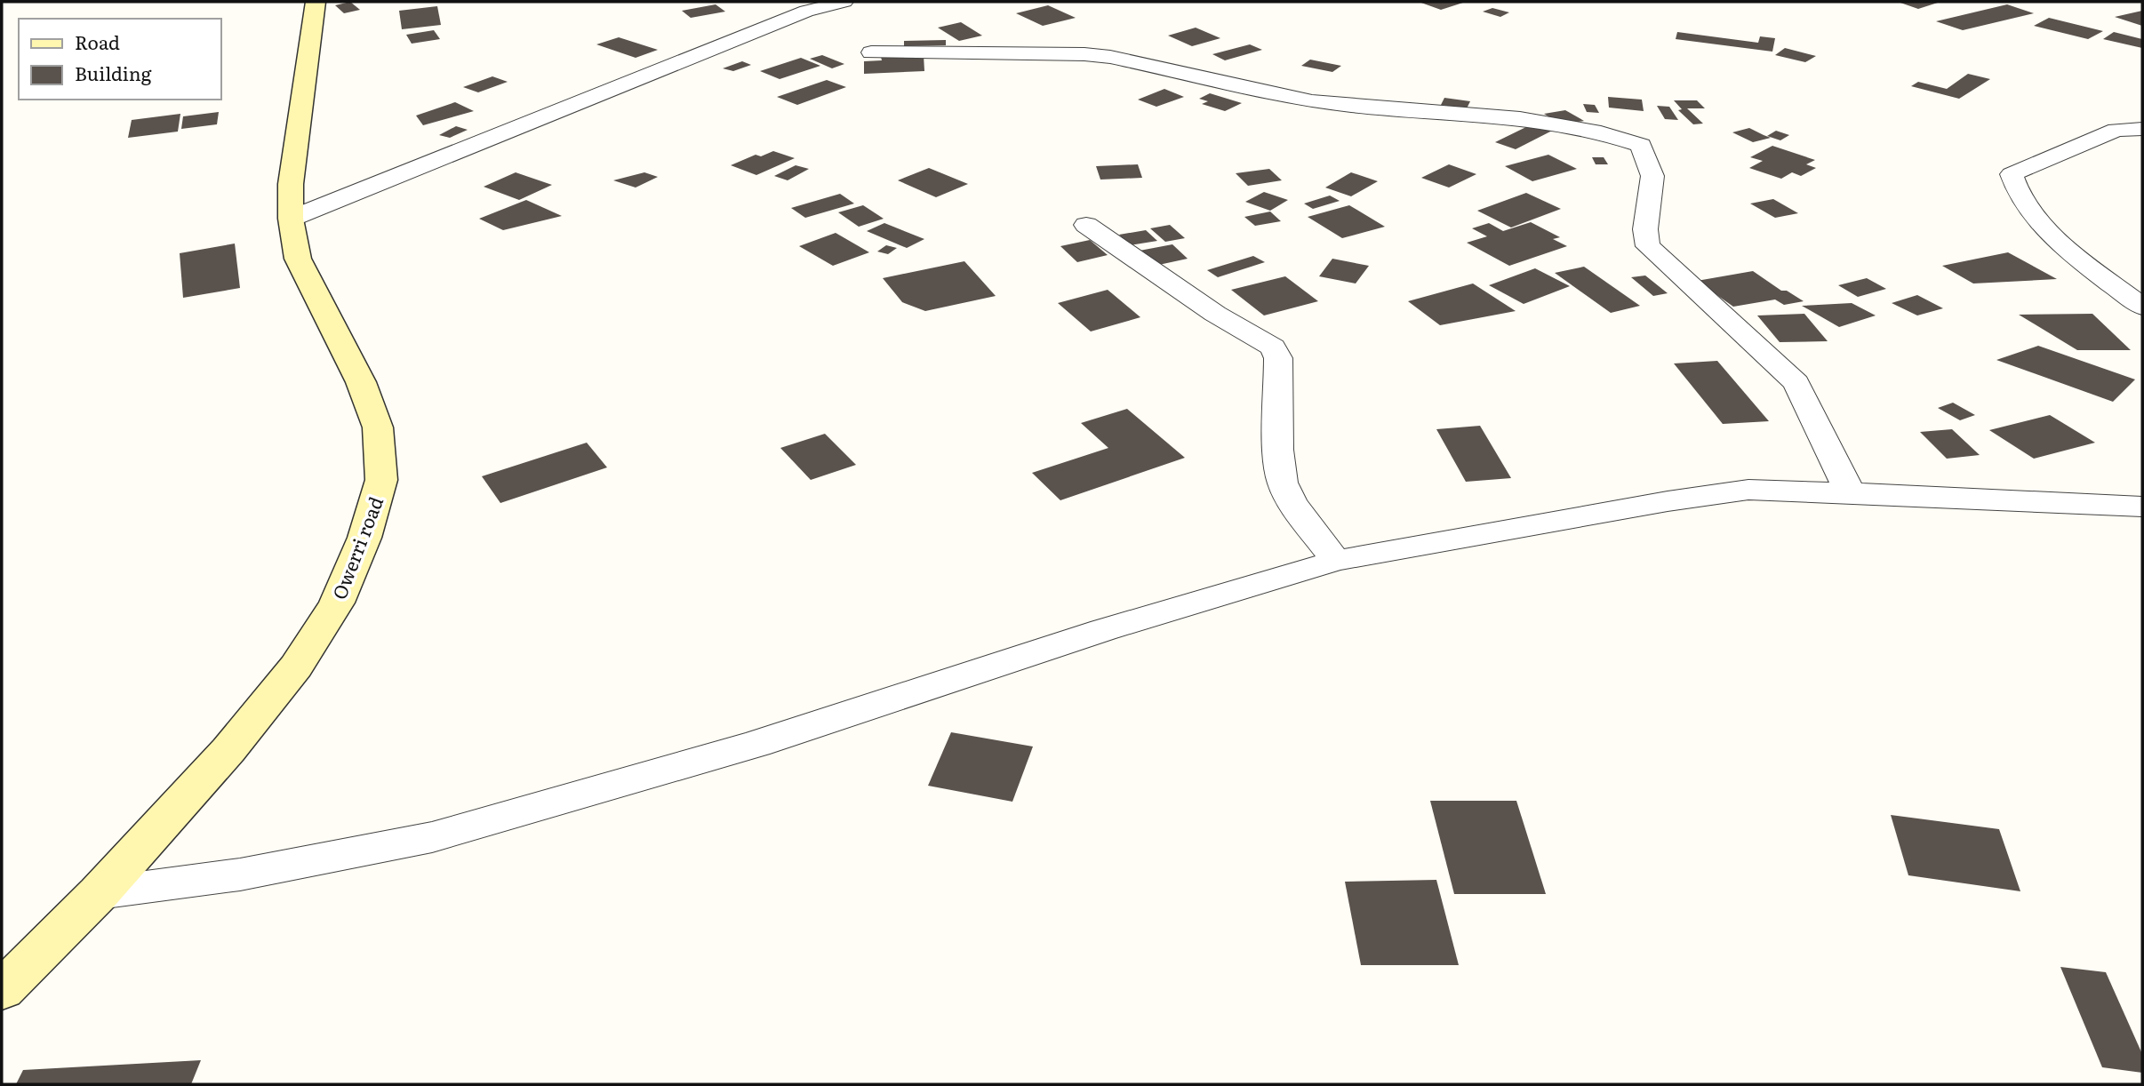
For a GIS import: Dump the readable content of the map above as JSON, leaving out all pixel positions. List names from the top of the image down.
{
  "streets": {
    "main road": ["Owerri road"]
  },
  "legend": ["Road", "Building"]
}
